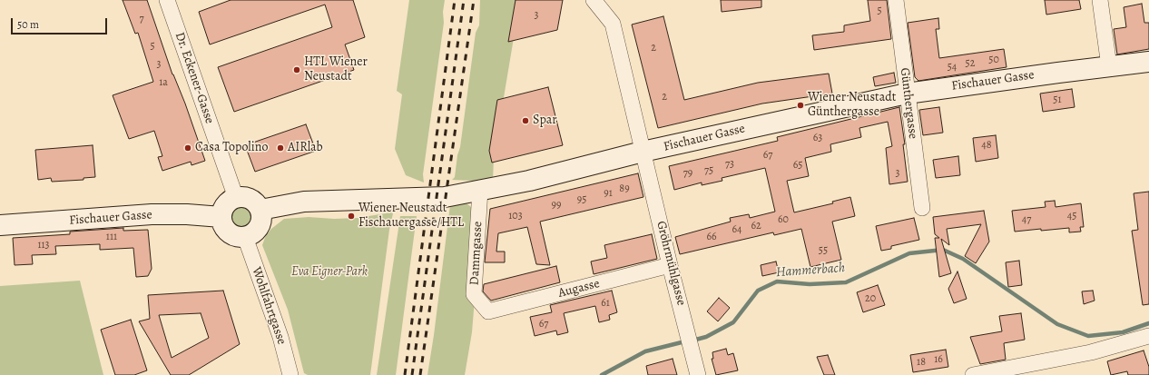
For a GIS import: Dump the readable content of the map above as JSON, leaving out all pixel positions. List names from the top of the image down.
{
  "streets": {
    "main road": ["Fischauer Gasse"],
    "street": [
      "Dr. Eckener-Gasse",
      "Günthergasse",
      "Dammgasse",
      "Gröhrmühlgasse",
      "Augasse",
      "Wohlfahrtgasse"
    ]
  },
  "crossings": [
    ["Dr. Eckener-Gasse", "Fischauer Gasse"],
    ["Dr. Eckener-Gasse", "Wohlfahrtgasse"],
    ["Fischauer Gasse", "Günthergasse"],
    ["Fischauer Gasse", "Dammgasse"],
    ["Fischauer Gasse", "Gröhrmühlgasse"],
    ["Fischauer Gasse", "Wohlfahrtgasse"],
    ["Dammgasse", "Augasse"],
    ["Gröhrmühlgasse", "Augasse"]
  ],
  "water": ["Hammerbach"],
  "parks": ["Eva Eigner-Park"],
  "places": [
    "HTL Wiener Neustadt",
    "Wiener Neustadt Günthergasse",
    "Spar",
    "Casa Topolino",
    "AIRlab",
    "Wiener Neustadt Fischauergasse/HTL"
  ],
  "house_numbers": [
    "5",
    "3",
    "7",
    "5",
    "2",
    "50",
    "52",
    "3",
    "54",
    "1a",
    "2",
    "51",
    "63",
    "48",
    "67",
    "73",
    "65",
    "75",
    "79",
    "3",
    "89",
    "91",
    "95",
    "99",
    "103",
    "45",
    "60",
    "47",
    "62",
    "64",
    "111",
    "66",
    "113",
    "55",
    "20",
    "61",
    "67",
    "16",
    "18"
  ],
  "scale_bar": "50 m"
}
